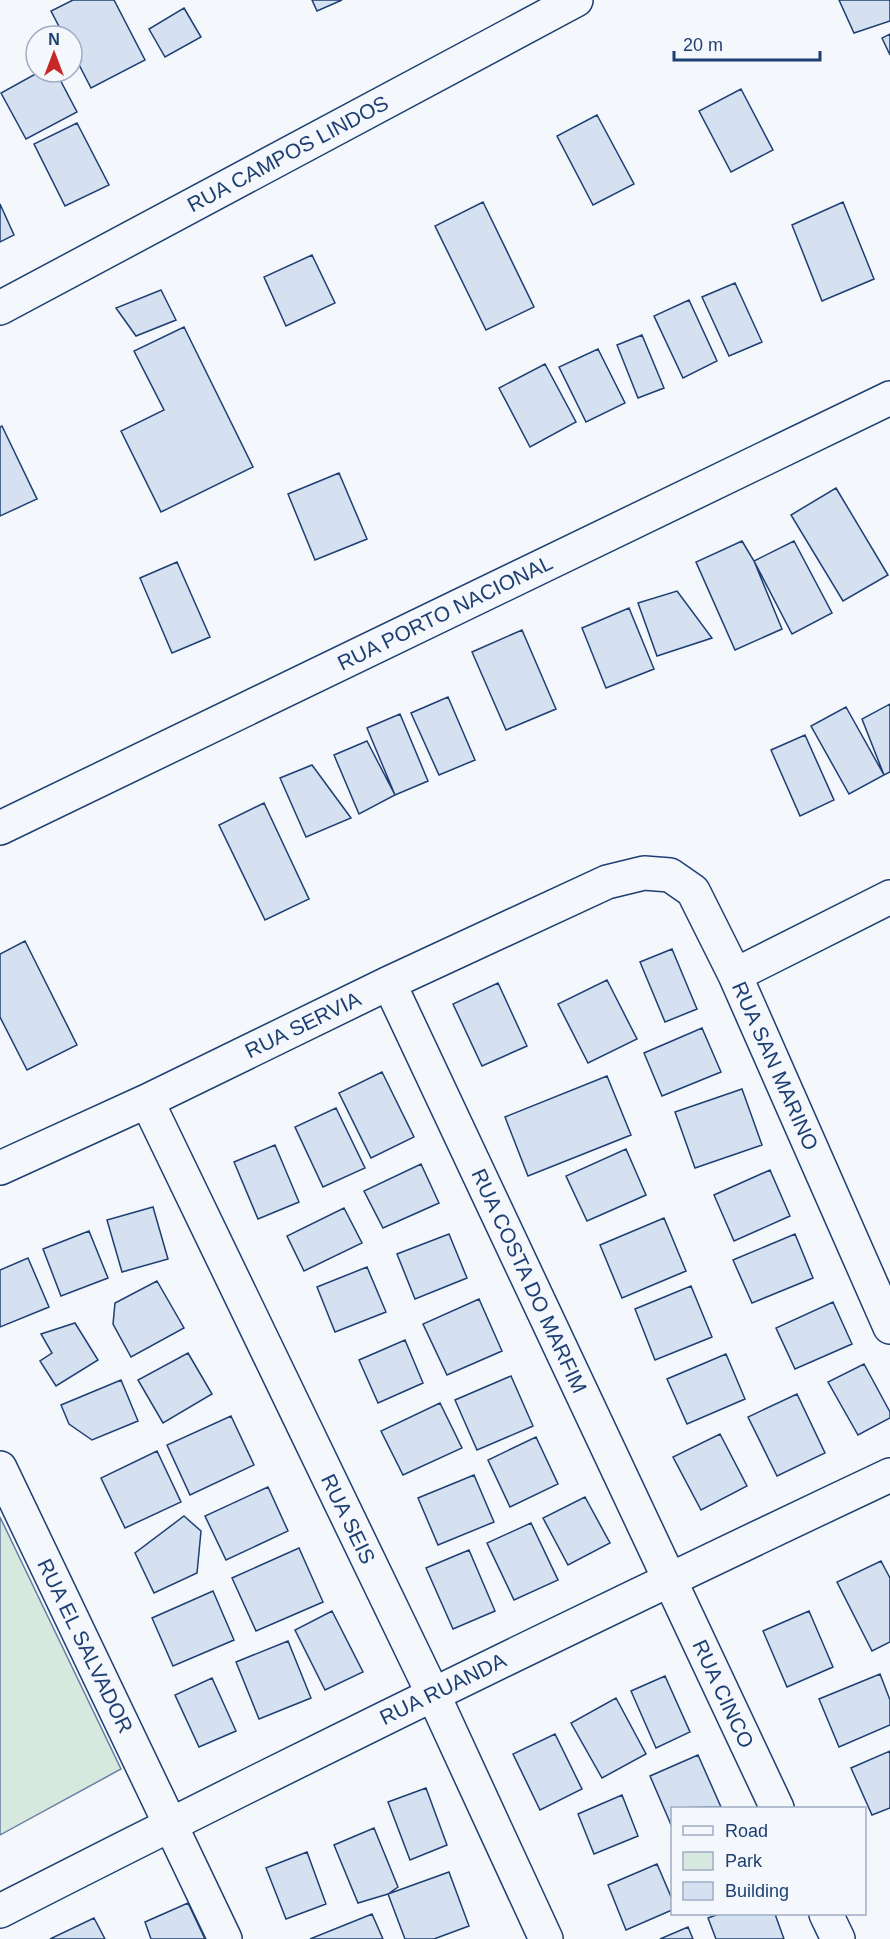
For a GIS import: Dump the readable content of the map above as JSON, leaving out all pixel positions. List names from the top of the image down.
{
  "streets": {
    "street": [
      "RUA CAMPOS LINDOS",
      "RUA PORTO NACIONAL",
      "RUA SERVIA",
      "RUA SAN MARINO",
      "RUA COSTA DO MARFIM",
      "RUA SEIS",
      "RUA EL SALVADOR",
      "RUA RUANDA",
      "RUA CINCO"
    ]
  },
  "crossings": [
    ["RUA SERVIA", "RUA SAN MARINO"],
    ["RUA SERVIA", "RUA COSTA DO MARFIM"],
    ["RUA SERVIA", "RUA SEIS"],
    ["RUA COSTA DO MARFIM", "RUA RUANDA"],
    ["RUA COSTA DO MARFIM", "RUA CINCO"],
    ["RUA SEIS", "RUA RUANDA"],
    ["RUA EL SALVADOR", "RUA RUANDA"],
    ["RUA RUANDA", "RUA CINCO"]
  ],
  "legend": ["Road", "Park", "Building"],
  "scale_bar": "20 m",
  "north": "top"
}
